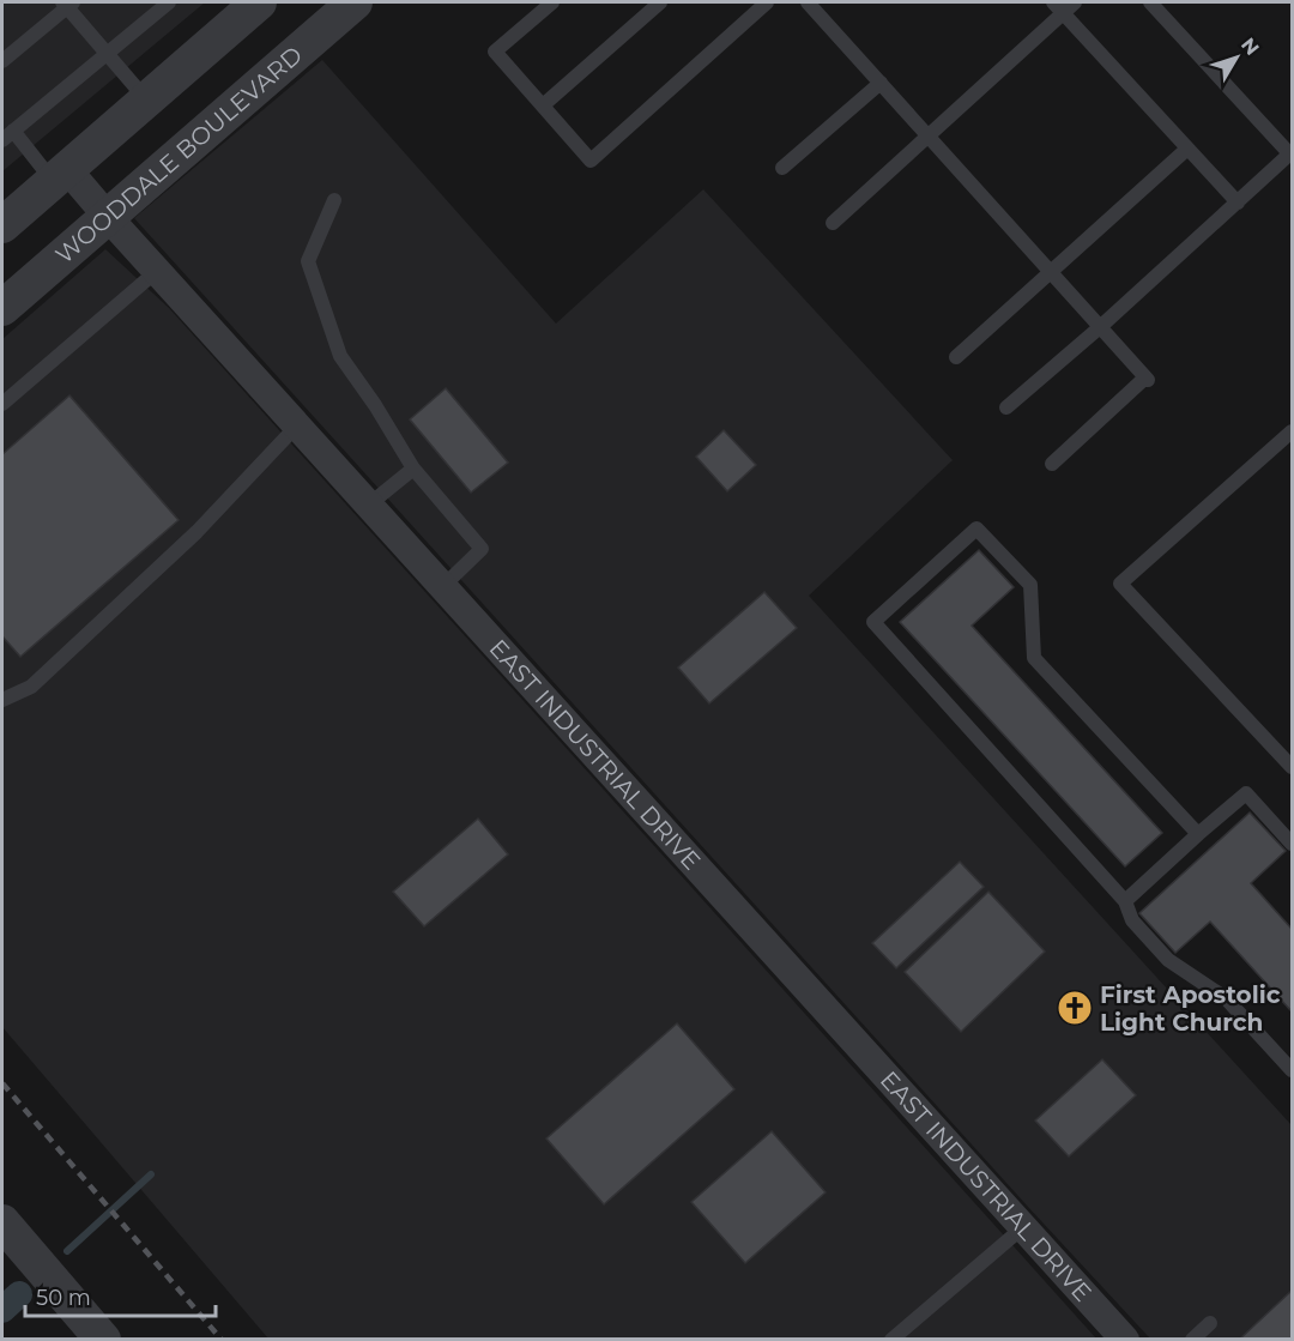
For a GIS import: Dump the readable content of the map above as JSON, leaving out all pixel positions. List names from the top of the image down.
{
  "streets": {
    "street": ["WOODDALE BOULEVARD", "EAST INDUSTRIAL DRIVE"]
  },
  "crossings": [
    ["WOODDALE BOULEVARD", "EAST INDUSTRIAL DRIVE"]
  ],
  "places": {
    "church": ["First Apostolic Light Church"]
  },
  "scale_bar": "50 m",
  "north": "top right"
}
